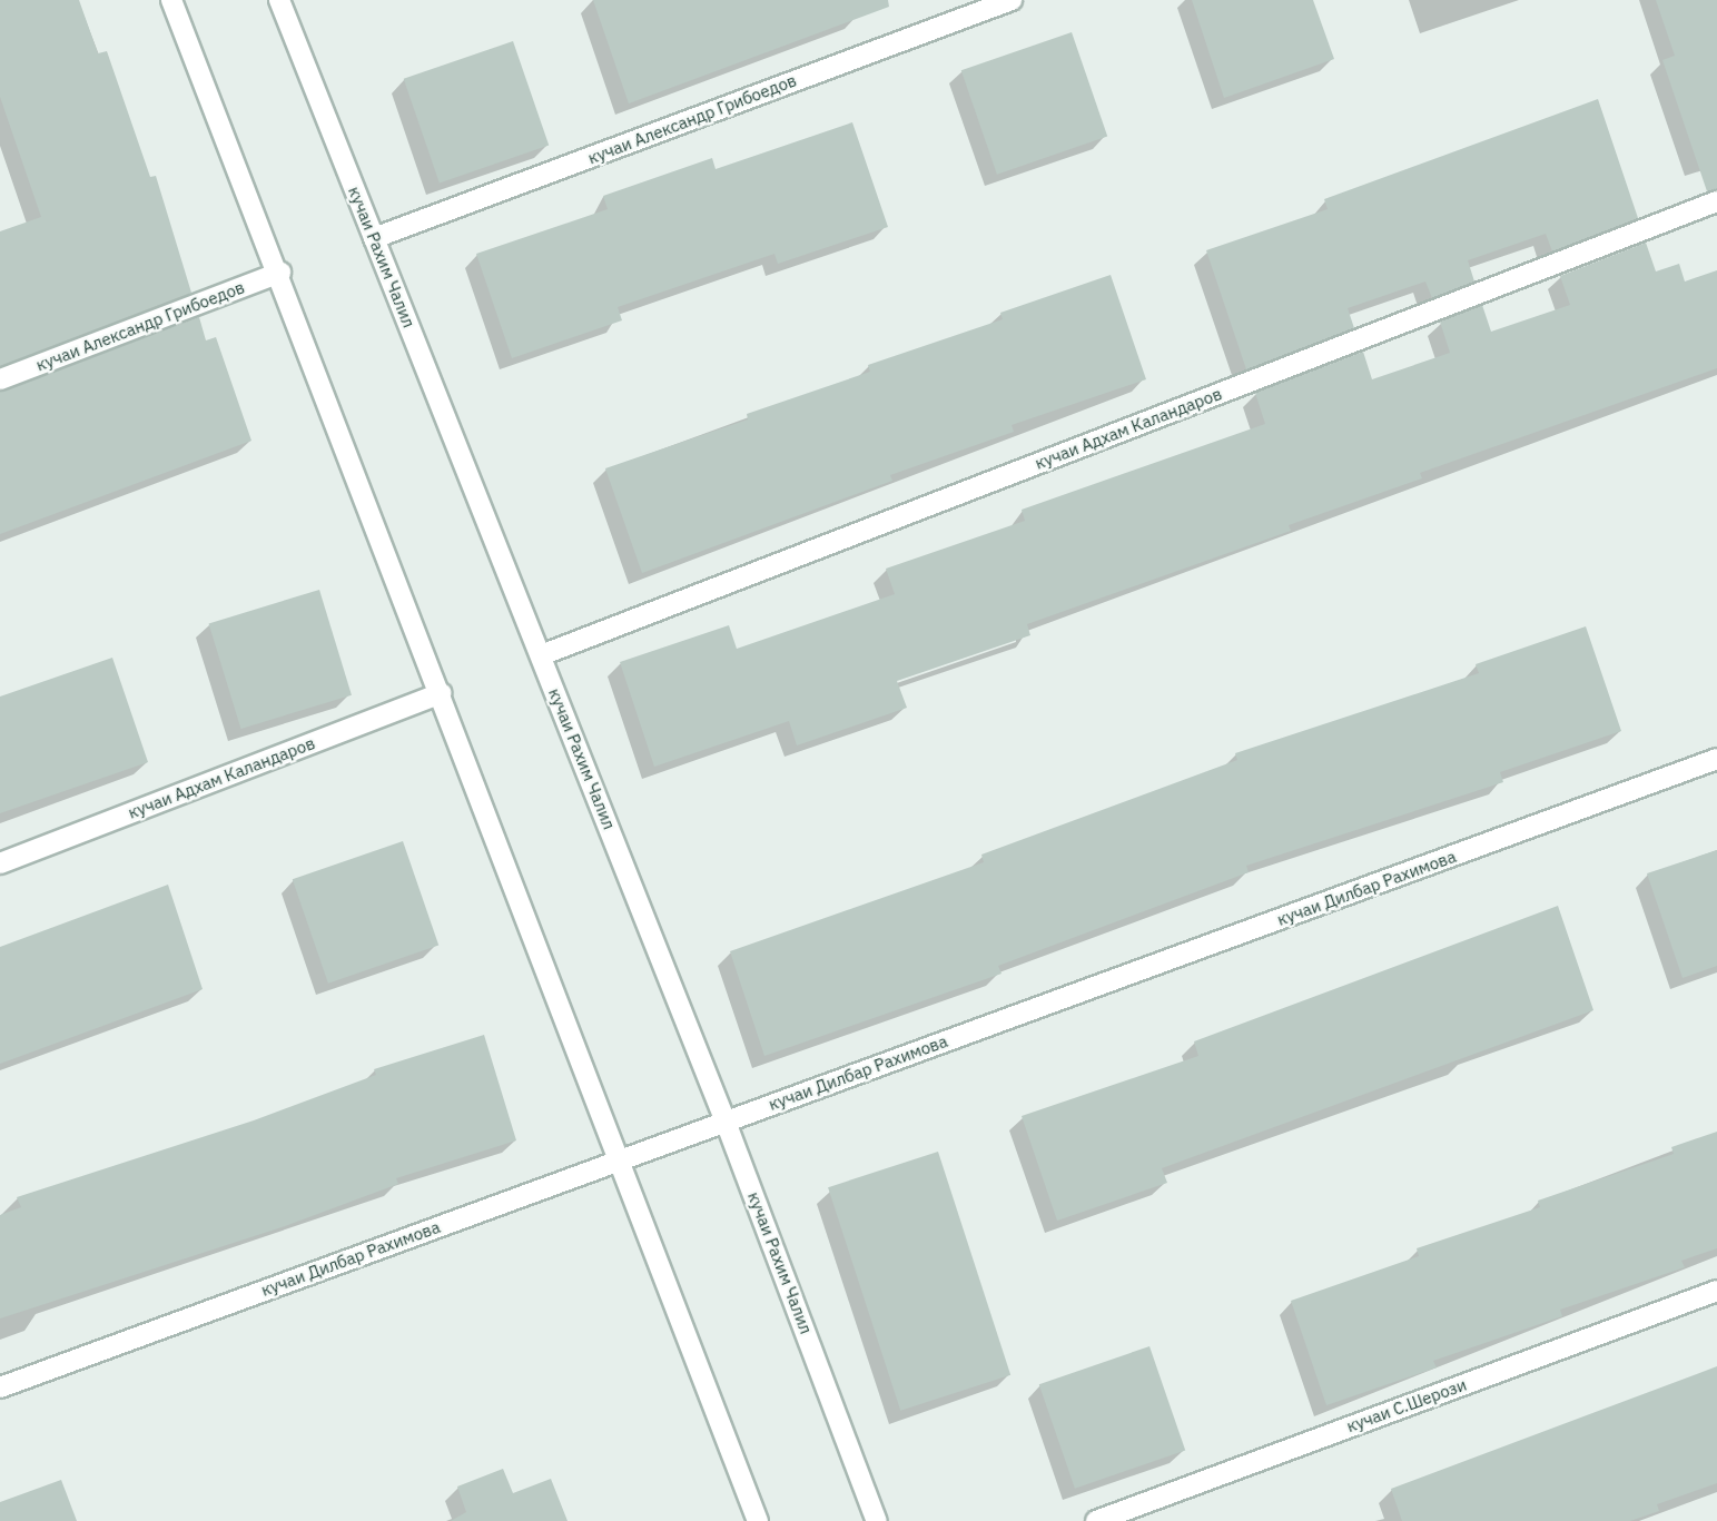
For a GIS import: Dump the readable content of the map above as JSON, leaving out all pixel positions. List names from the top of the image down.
{
  "streets": {
    "street": [
      "кучаи Александр Грибоедов",
      "кучаи Рахим Чалил",
      "кучаи Адхам Каландаров",
      "кучаи Дилбар Рахимова",
      "кучаи С.Шерози"
    ]
  },
  "crossings": [
    ["кучаи Александр Грибоедов", "кучаи Рахим Чалил"],
    ["кучаи Рахим Чалил", "кучаи Адхам Каландаров"],
    ["кучаи Рахим Чалил", "кучаи Дилбар Рахимова"]
  ]
}
